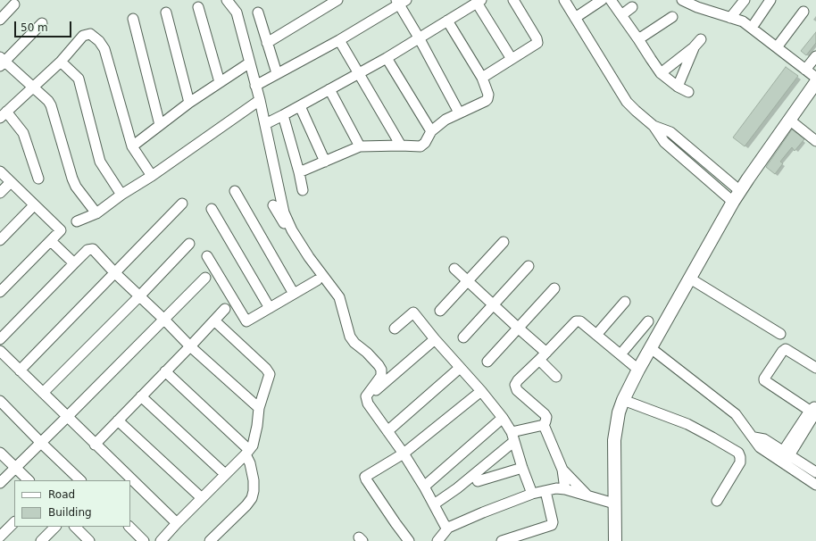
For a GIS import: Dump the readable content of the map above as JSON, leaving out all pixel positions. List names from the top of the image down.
{
  "legend": ["Road", "Building"],
  "scale_bar": "50 m"
}
